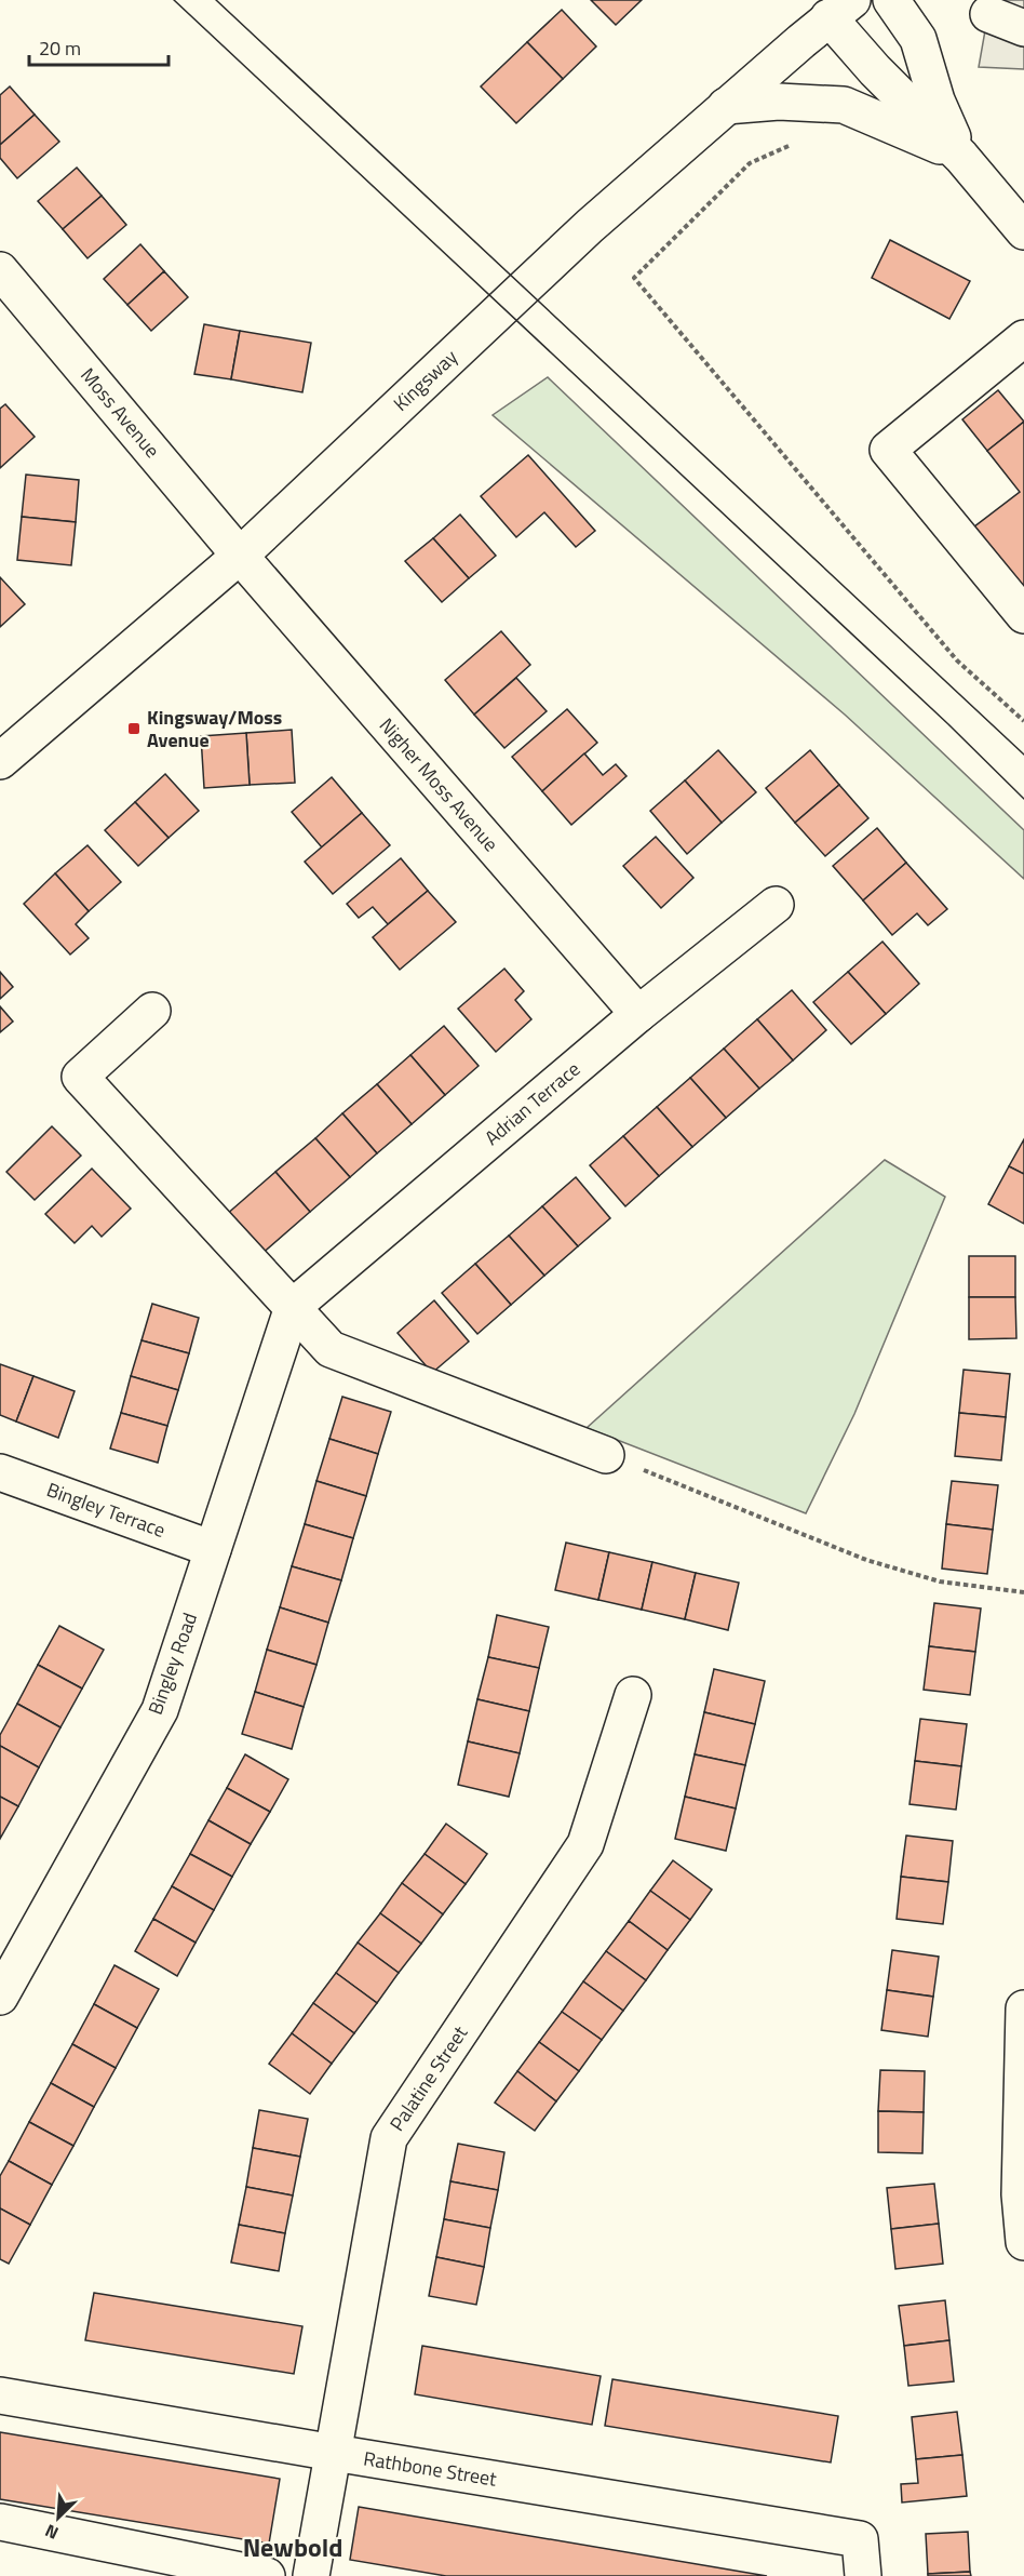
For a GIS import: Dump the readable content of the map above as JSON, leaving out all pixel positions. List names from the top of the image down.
{
  "streets": {
    "street": [
      "Kingsway",
      "Moss Avenue",
      "Nigher Moss Avenue",
      "Adrian Terrace",
      "Bingley Terrace",
      "Bingley Road",
      "Palatine Street",
      "Rathbone Street"
    ]
  },
  "crossings": [
    ["Kingsway", "Moss Avenue"],
    ["Kingsway", "Nigher Moss Avenue"],
    ["Moss Avenue", "Nigher Moss Avenue"],
    ["Nigher Moss Avenue", "Adrian Terrace"],
    ["Adrian Terrace", "Bingley Road"],
    ["Bingley Terrace", "Bingley Road"],
    ["Palatine Street", "Rathbone Street"]
  ],
  "districts": ["Newbold"],
  "places": {
    "transit": ["Kingsway/Moss Avenue"]
  },
  "scale_bar": "20 m",
  "north": "bottom left"
}
